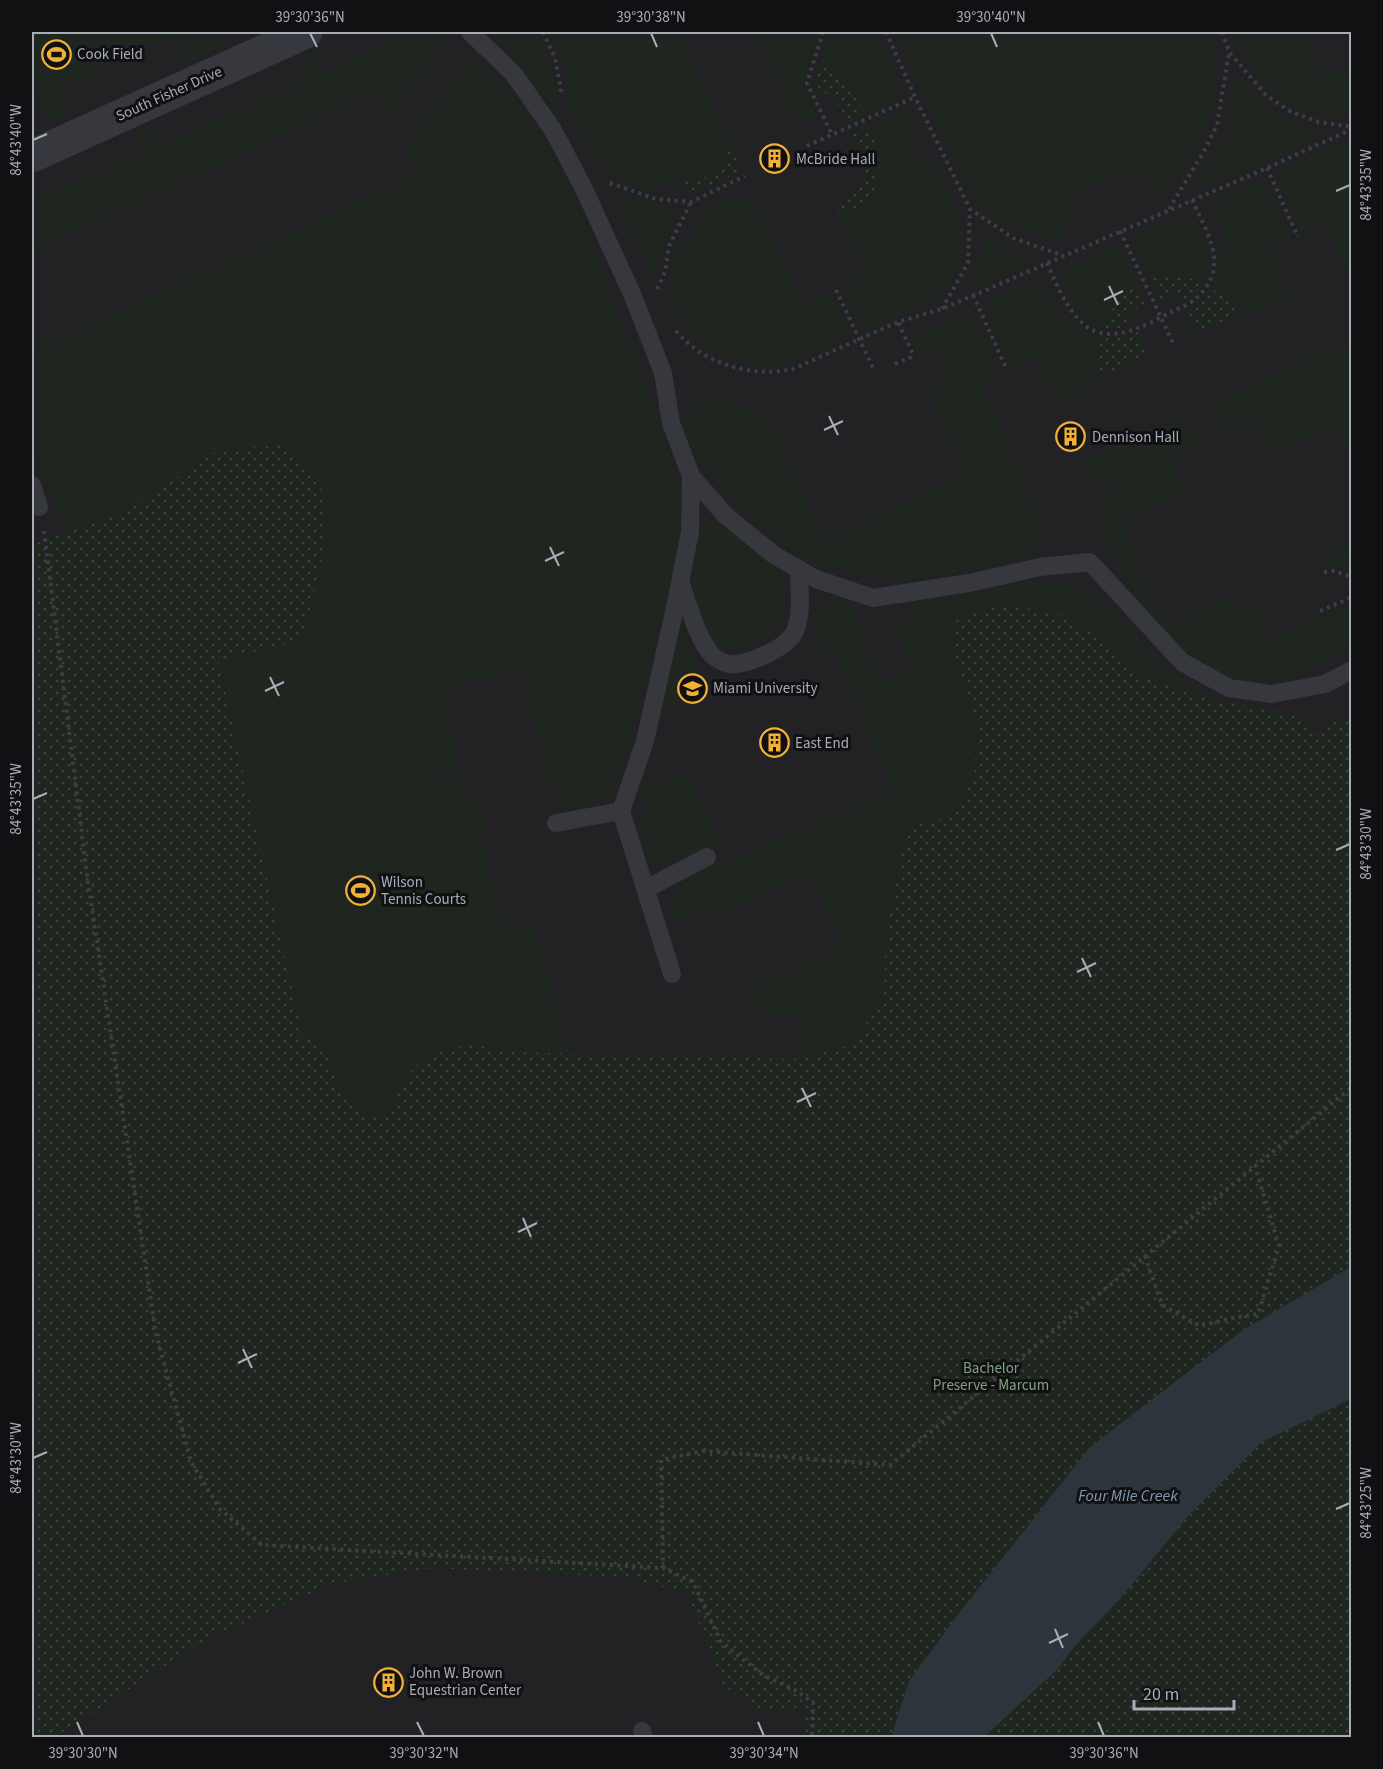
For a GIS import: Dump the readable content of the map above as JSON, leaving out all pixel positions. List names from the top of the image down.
{
  "streets": {
    "street": ["South Fisher Drive"]
  },
  "water": ["Four Mile Creek"],
  "parks": ["Bachelor Preserve - Marcum"],
  "places": {
    "sports": ["Cook Field", "Wilson Tennis Courts"],
    "building": [
      "McBride Hall",
      "Dennison Hall",
      "East End",
      "John W. Brown Equestrian Center"
    ],
    "school or university": ["Miami University"]
  },
  "scale_bar": "20 m",
  "coordinates": [
    "39°30'36\"N",
    "39°30'38\"N",
    "39°30'40\"N",
    "84°43'40\"W",
    "84°43'35\"W",
    "84°43'30\"W",
    "84°43'25\"W",
    "39°30'30\"N",
    "39°30'32\"N",
    "39°30'34\"N"
  ]
}
